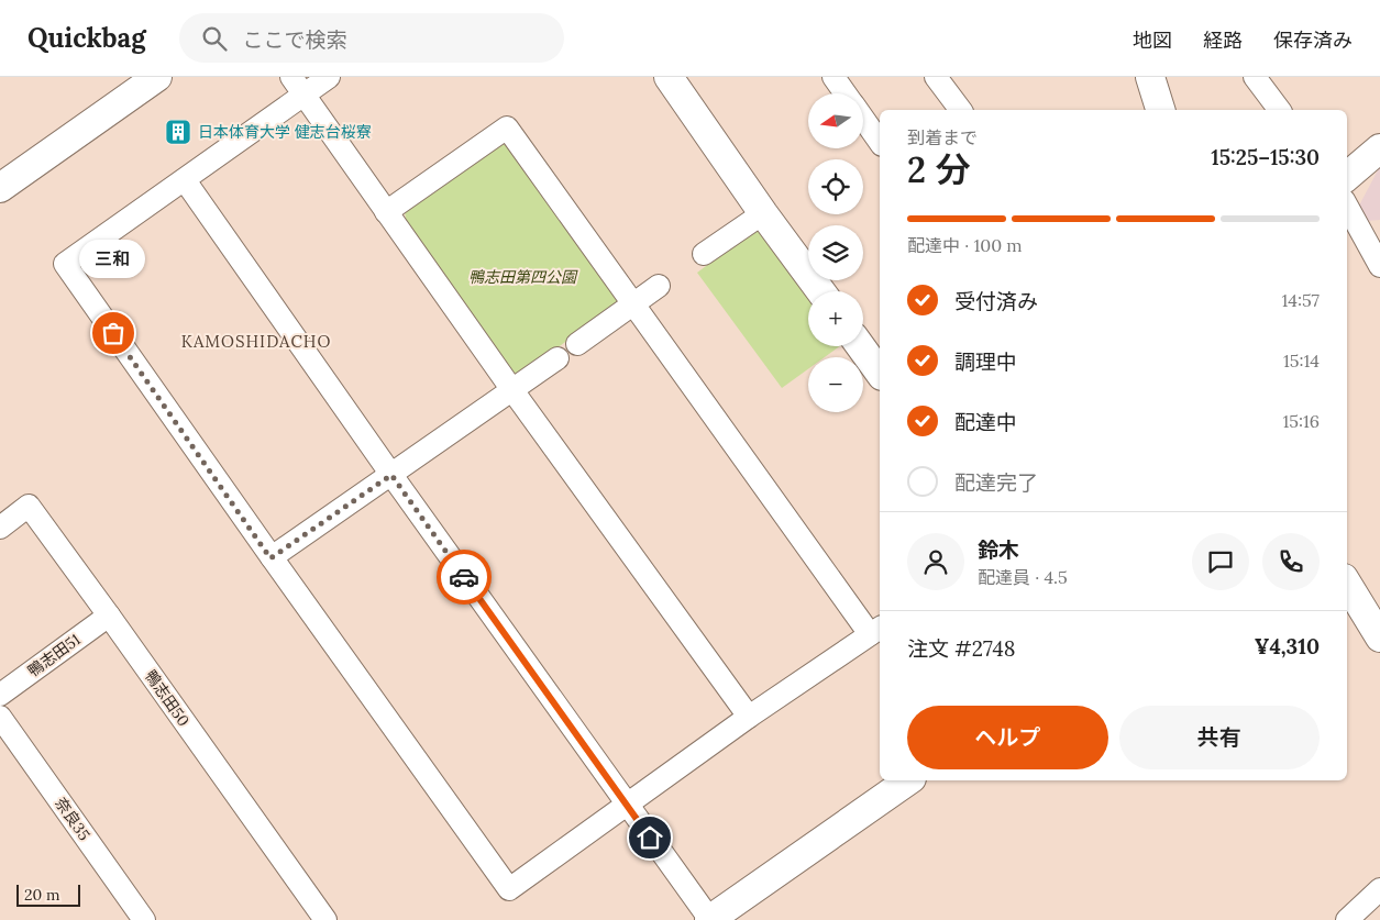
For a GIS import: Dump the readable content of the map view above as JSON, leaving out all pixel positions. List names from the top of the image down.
{
  "streets": {
    "street": ["鴨志田51", "鴨志田50", "奈良35"]
  },
  "crossings": [
    ["鴨志田51", "鴨志田50"]
  ],
  "districts": ["KAMOSHIDACHO"],
  "parks": ["鴨志田第四公園"],
  "places": {
    "building": ["日本体育大学 健志台桜寮"],
    "other": ["三和"]
  },
  "scale_bar": "20 m",
  "north": "left",
  "page": {
    "header": "Quickbag",
    "search": "ここで検索",
    "nav": ["地図", "経路", "保存済み"],
    "map_buttons": ["+", "−"],
    "heading": ["2 分", "到着まで", "15:25–15:30"],
    "panel": [
      "鈴木",
      "配達員 · 4.5",
      "注文 #2748",
      "¥4,310"
    ],
    "bar": "配達中 · 100 m",
    "bubble": "三和",
    "list": [
      ["受付済み", "14:57"],
      ["調理中", "15:14"],
      ["配達中", "15:16"],
      "配達完了"
    ],
    "buttons": ["ヘルプ", "共有"],
    "scale": "20 m"
  }
}
